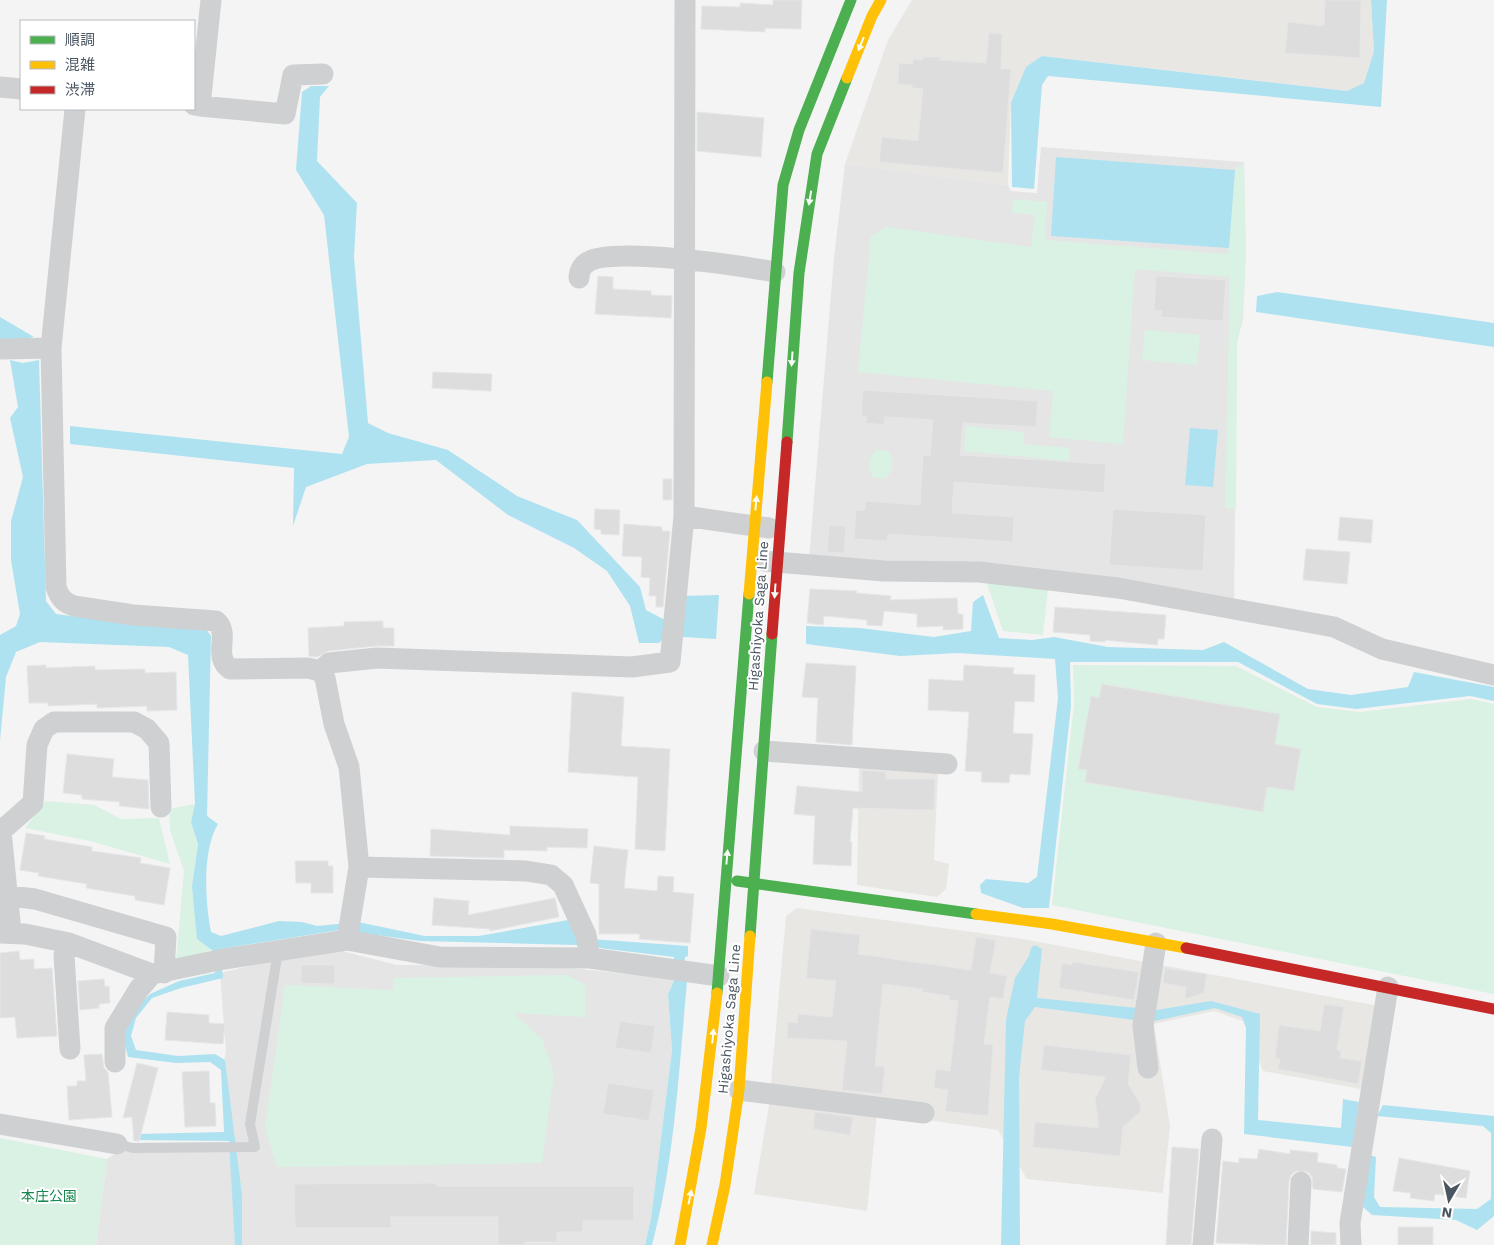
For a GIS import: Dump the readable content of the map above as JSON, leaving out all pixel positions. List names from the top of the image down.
{
  "streets": {
    "main road": ["Higashiyoka Saga Line"]
  },
  "parks": ["本庄公園"],
  "legend": ["順調", "混雑", "渋滞"],
  "north": "bottom"
}
